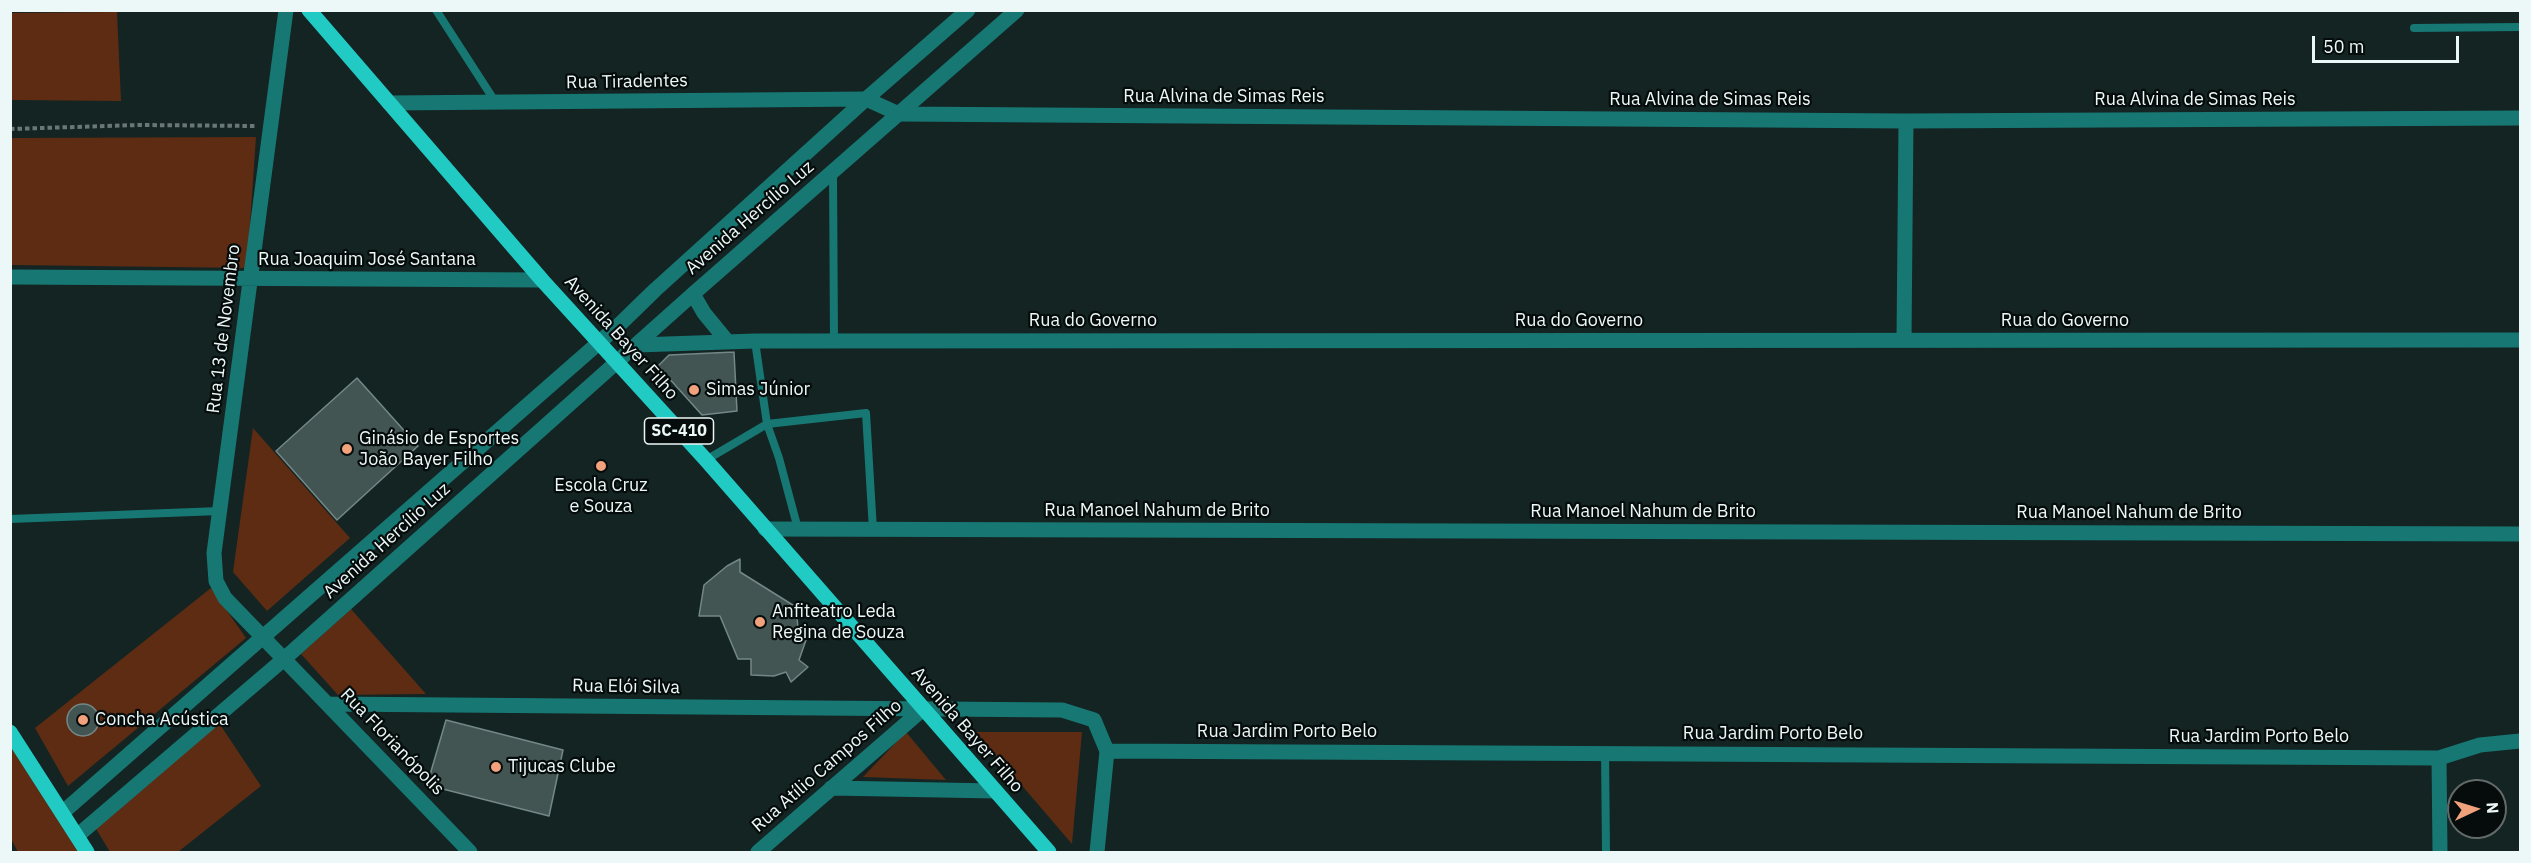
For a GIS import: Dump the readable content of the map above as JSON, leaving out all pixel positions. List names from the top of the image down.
{
  "streets": {
    "main road": ["Avenida Bayer Filho", "SC-410"],
    "street": [
      "Rua Tiradentes",
      "Rua Alvina de Simas Reis",
      "Avenida Hercílio Luz",
      "Rua Joaquim José Santana",
      "Rua do Governo",
      "Rua 13 de Novembro",
      "Rua Manoel Nahum de Brito",
      "Rua Elói Silva",
      "Rua Jardim Porto Belo",
      "Rua Florianópolis",
      "Rua Atílio Campos Filho"
    ]
  },
  "crossings": [
    ["Rua Tiradentes", "Avenida Hercílio Luz"],
    ["Rua Tiradentes", "Avenida Bayer Filho"],
    ["Rua Alvina de Simas Reis", "Avenida Hercílio Luz"],
    ["Avenida Hercílio Luz", "Rua do Governo"],
    ["Avenida Hercílio Luz", "Rua 13 de Novembro"],
    ["Avenida Hercílio Luz", "Avenida Bayer Filho"],
    ["Avenida Hercílio Luz", "Rua Florianópolis"],
    ["Rua Joaquim José Santana", "Rua 13 de Novembro"],
    ["Rua Joaquim José Santana", "Avenida Bayer Filho"],
    ["Rua 13 de Novembro", "Rua Florianópolis"],
    ["Avenida Bayer Filho", "Rua Manoel Nahum de Brito"],
    ["Avenida Bayer Filho", "Rua Elói Silva"],
    ["Avenida Bayer Filho", "Rua Atílio Campos Filho"],
    ["Rua Elói Silva", "Rua Jardim Porto Belo"],
    ["Rua Elói Silva", "Rua Florianópolis"],
    ["Rua Elói Silva", "Rua Atílio Campos Filho"]
  ],
  "places": [
    "Simas Júnior",
    "Ginásio de Esportes João Bayer Filho",
    "Escola Cruz e Souza",
    "Anfiteatro Leda Regina de Souza",
    "Concha Acústica",
    "Tijucas Clube"
  ],
  "scale_bar": "50 m",
  "north": "right"
}
